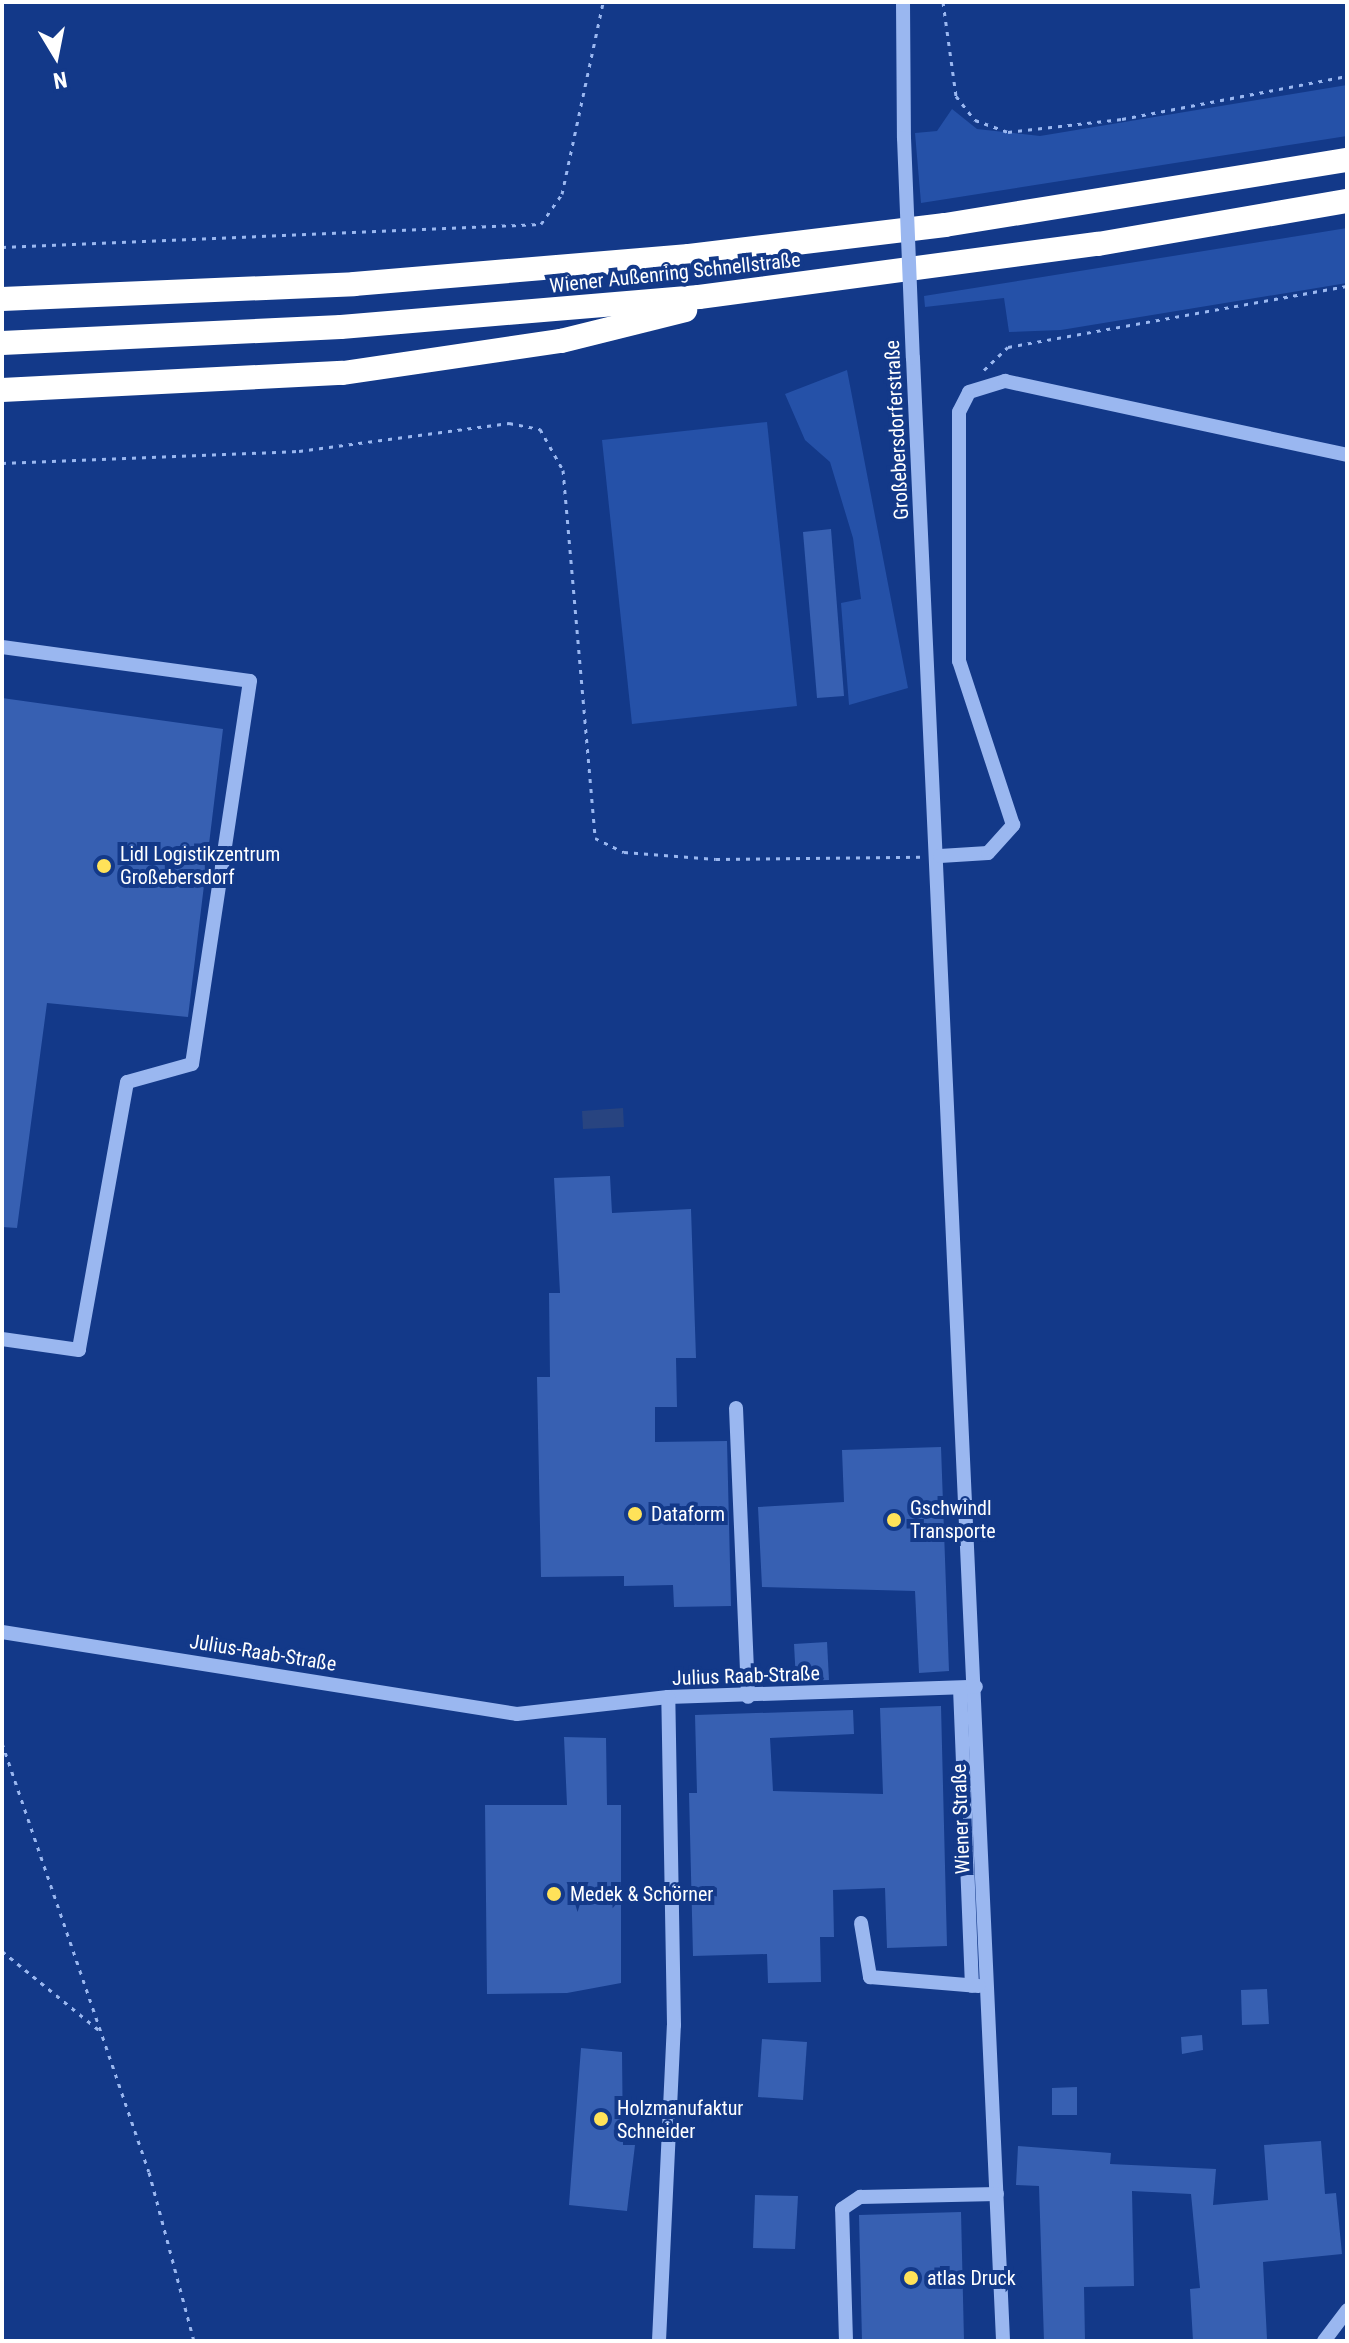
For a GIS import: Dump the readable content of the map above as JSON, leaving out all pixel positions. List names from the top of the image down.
{
  "streets": {
    "highway": ["Wiener Außenring Schnellstraße"],
    "street": [
      "Großebersdorferstraße",
      "Julius-Raab-Straße",
      "Julius Raab-Straße",
      "Wiener Straße"
    ]
  },
  "crossings": [
    ["Großebersdorferstraße", "Wiener Straße"],
    ["Julius-Raab-Straße", "Julius Raab-Straße"],
    ["Julius Raab-Straße", "Wiener Straße"]
  ],
  "places": [
    "Lidl Logistikzentrum Großebersdorf",
    "Dataform",
    "Gschwindl Transporte",
    "Medek & Schörner",
    "Holzmanufaktur Schneider",
    "atlas Druck"
  ],
  "north": "bottom"
}
